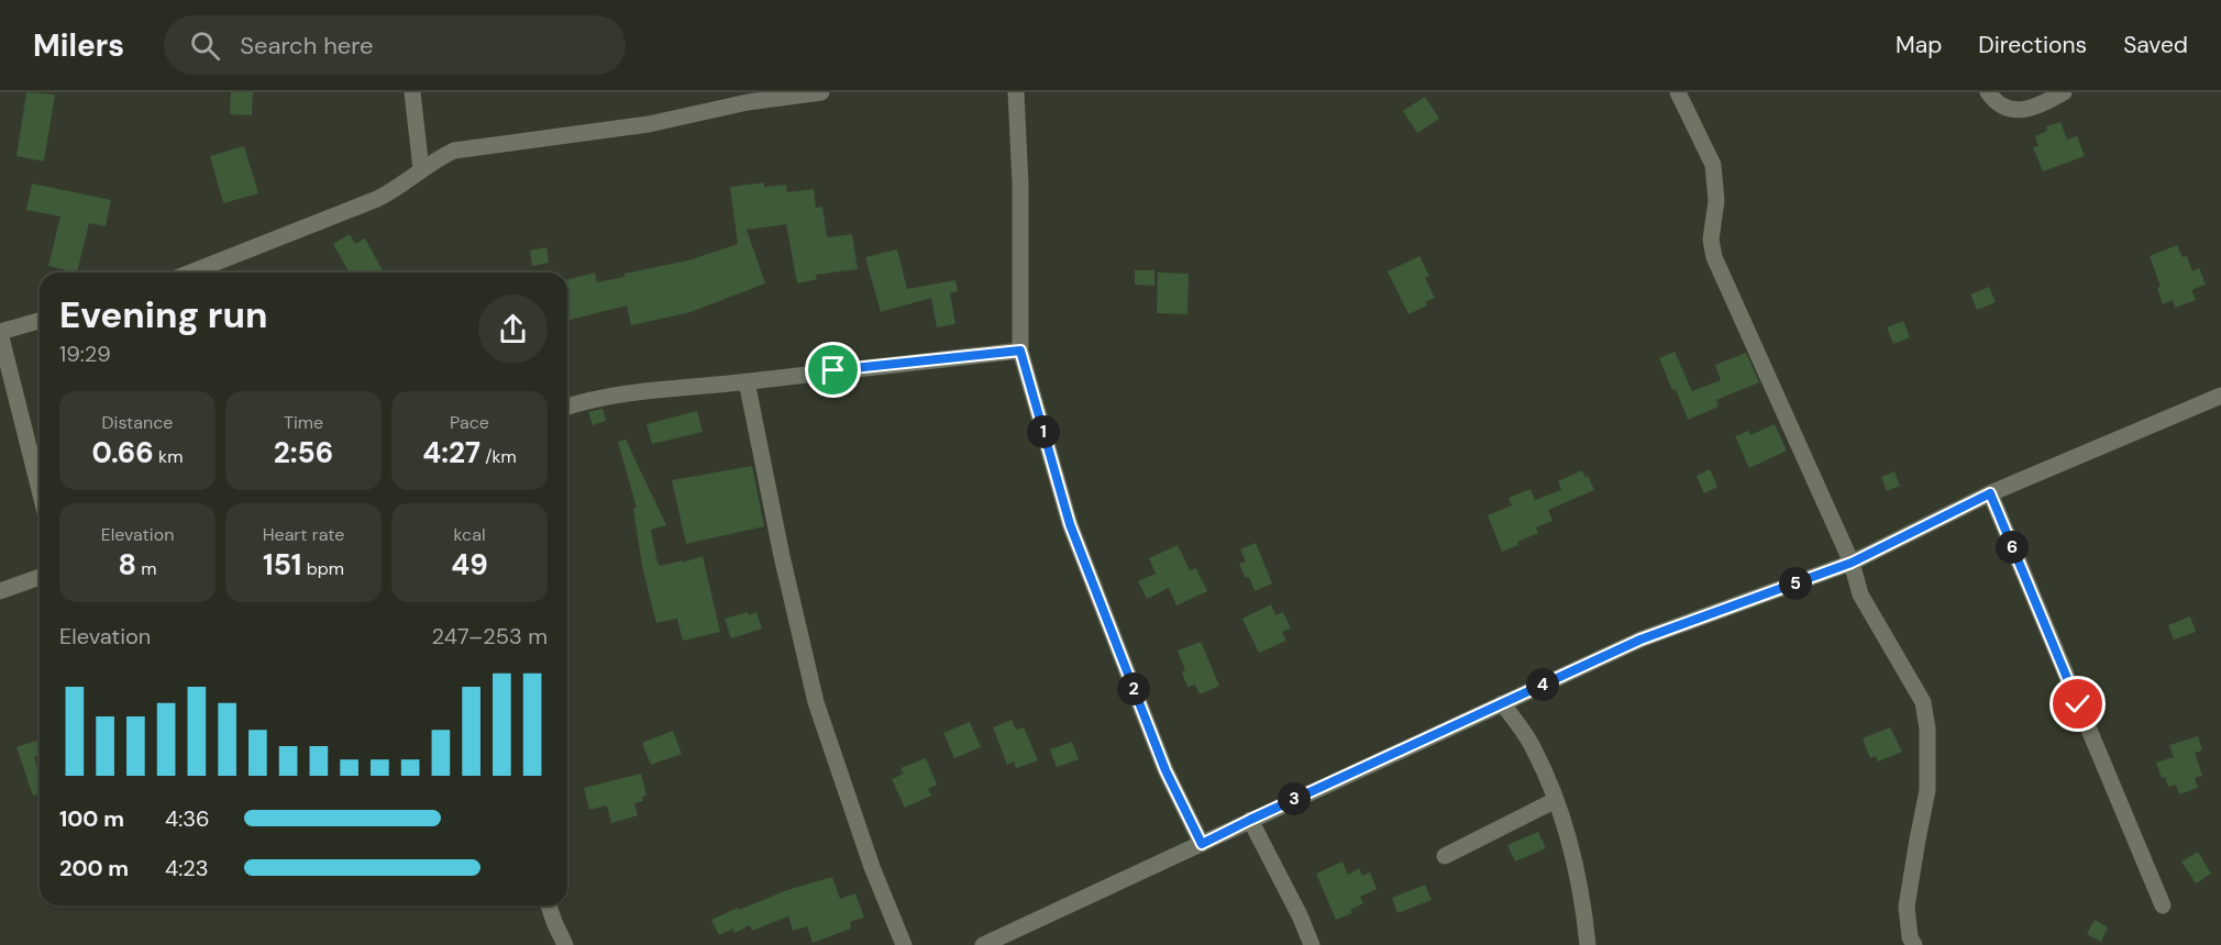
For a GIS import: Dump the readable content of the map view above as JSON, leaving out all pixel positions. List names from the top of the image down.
{
  "page": {
    "header": "Milers",
    "search": "Search here",
    "nav": ["Map", "Directions", "Saved"],
    "heading": ["Evening run", "19:29"],
    "stats": [
      ["Distance", "0.66 km"],
      ["Time", "2:56"],
      ["Pace", "4:27 /km"],
      ["Elevation", "8 m"],
      ["Heart rate", "151 bpm"],
      ["kcal", "49"]
    ],
    "pins": [
      "1",
      "6",
      "5",
      "4",
      "2",
      "3"
    ],
    "chart": ["Elevation", "247–253 m"],
    "list": [
      {
        "name": "100 m",
        "note": "4:36"
      },
      {
        "name": "200 m",
        "note": "4:23"
      }
    ]
  }
}
